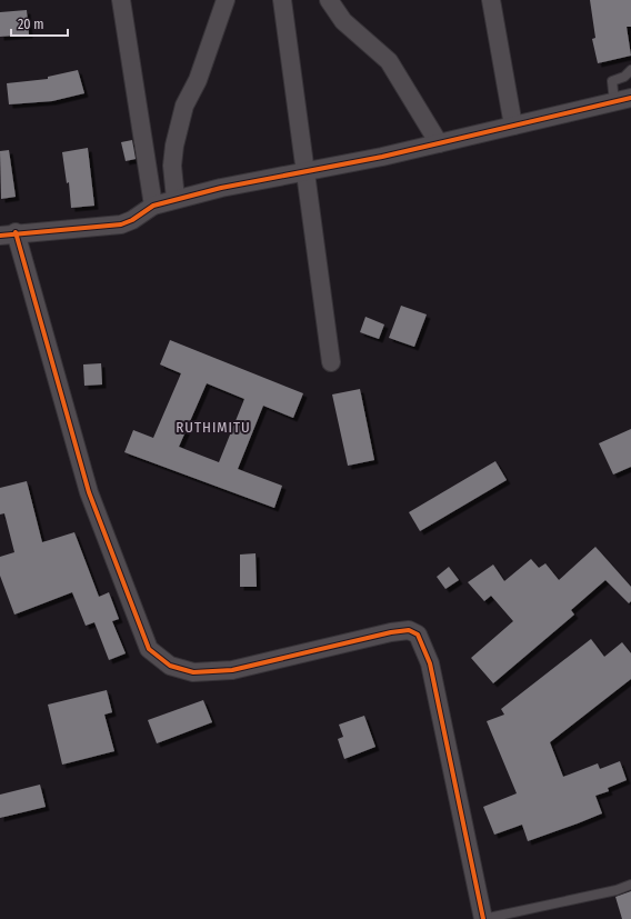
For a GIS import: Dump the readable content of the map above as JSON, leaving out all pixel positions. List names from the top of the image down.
{
  "districts": ["RUTHIMITU"],
  "scale_bar": "20 m"
}
